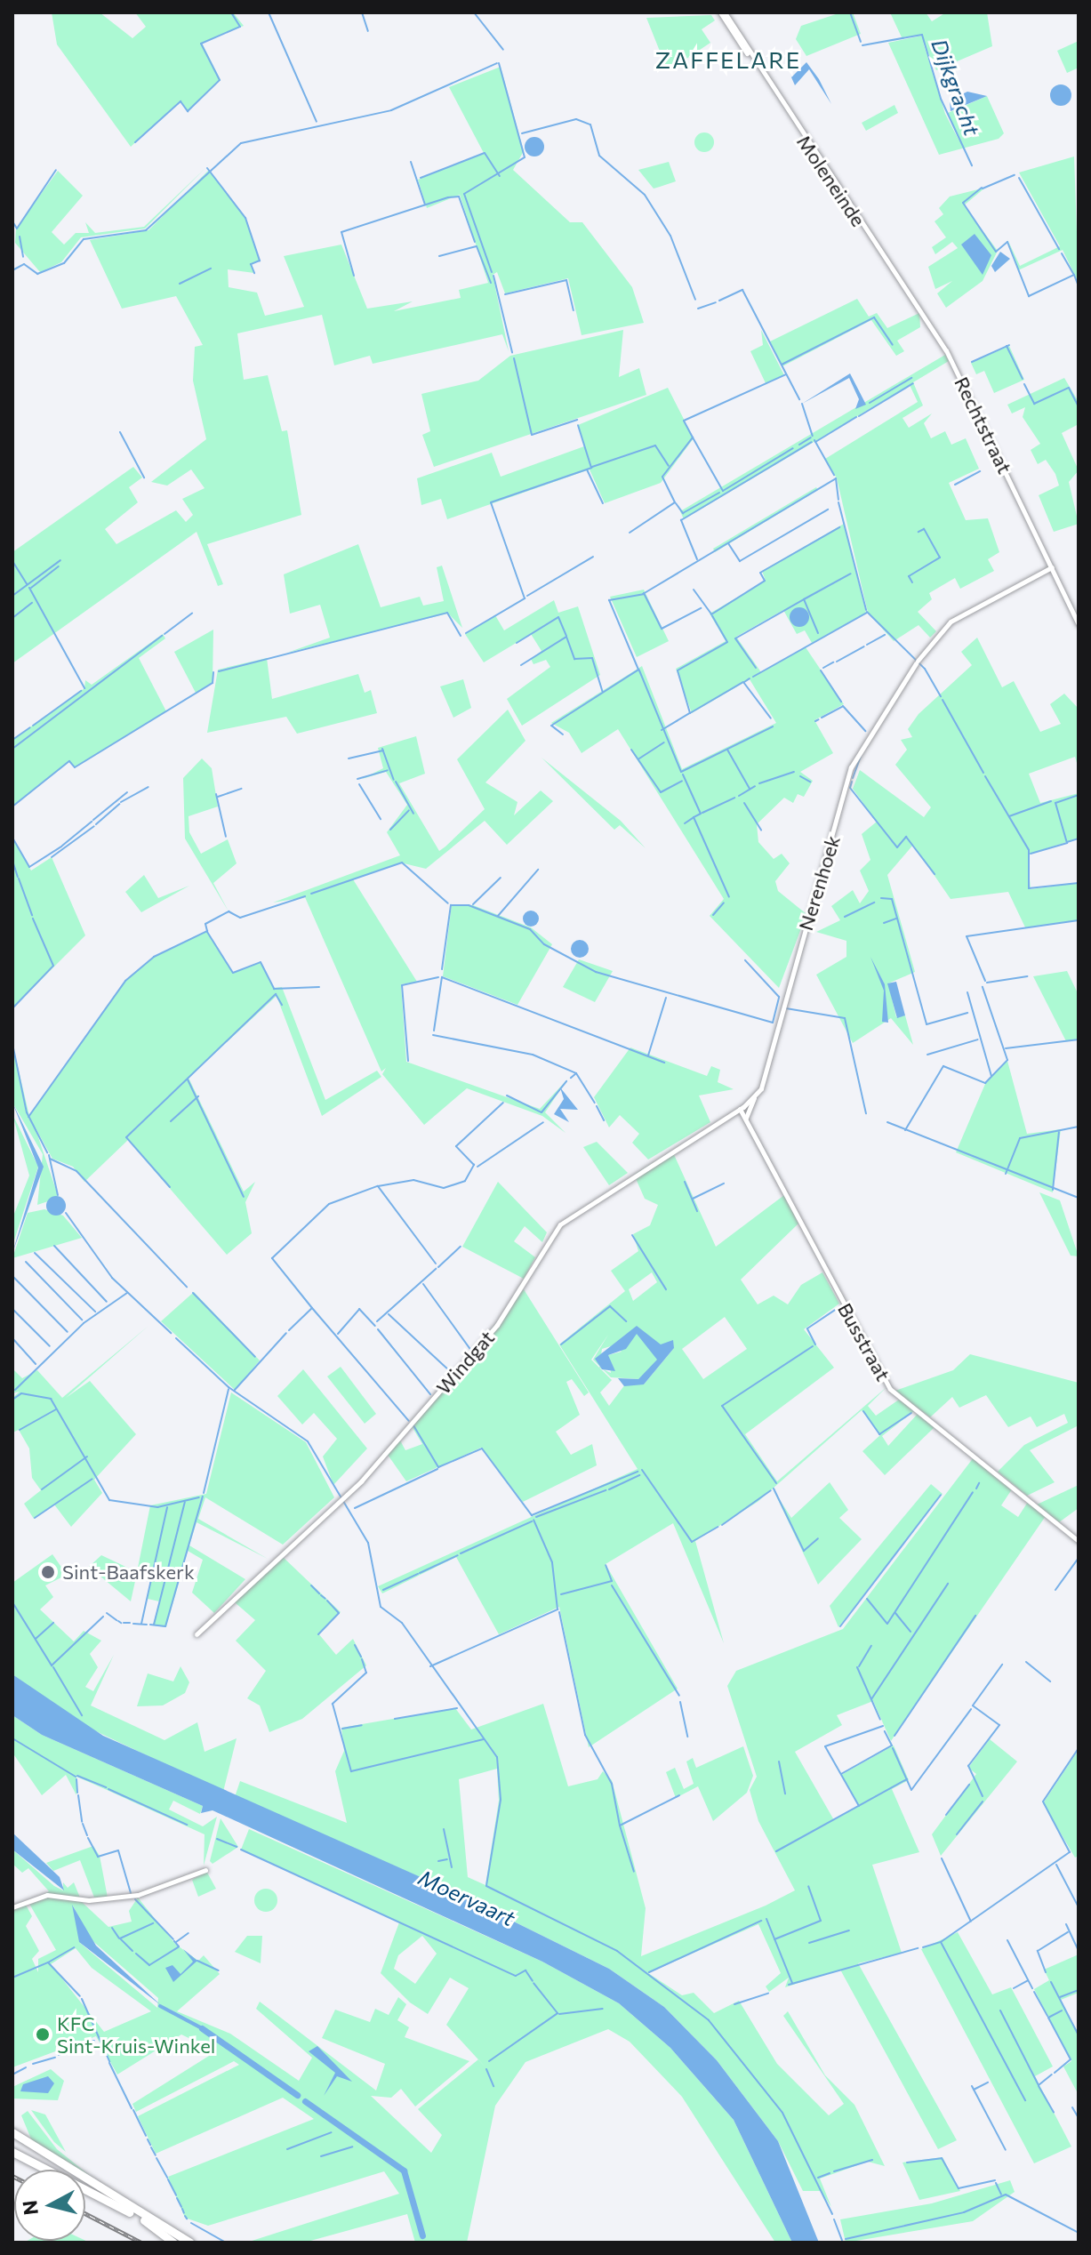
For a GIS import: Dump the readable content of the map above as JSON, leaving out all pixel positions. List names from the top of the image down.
{
  "streets": {
    "street": [
      "Moleneinde",
      "Rechtstraat",
      "Nerenhoek",
      "Busstraat",
      "Windgat"
    ]
  },
  "crossings": [
    ["Moleneinde", "Rechtstraat"],
    ["Rechtstraat", "Nerenhoek"],
    ["Nerenhoek", "Busstraat"],
    ["Nerenhoek", "Windgat"],
    ["Busstraat", "Windgat"]
  ],
  "districts": ["ZAFFELARE"],
  "water": ["Dijkgracht", "Moervaart"],
  "places": ["Sint-Baafskerk", "KFC Sint-Kruis-Winkel"],
  "north": "left"
}
